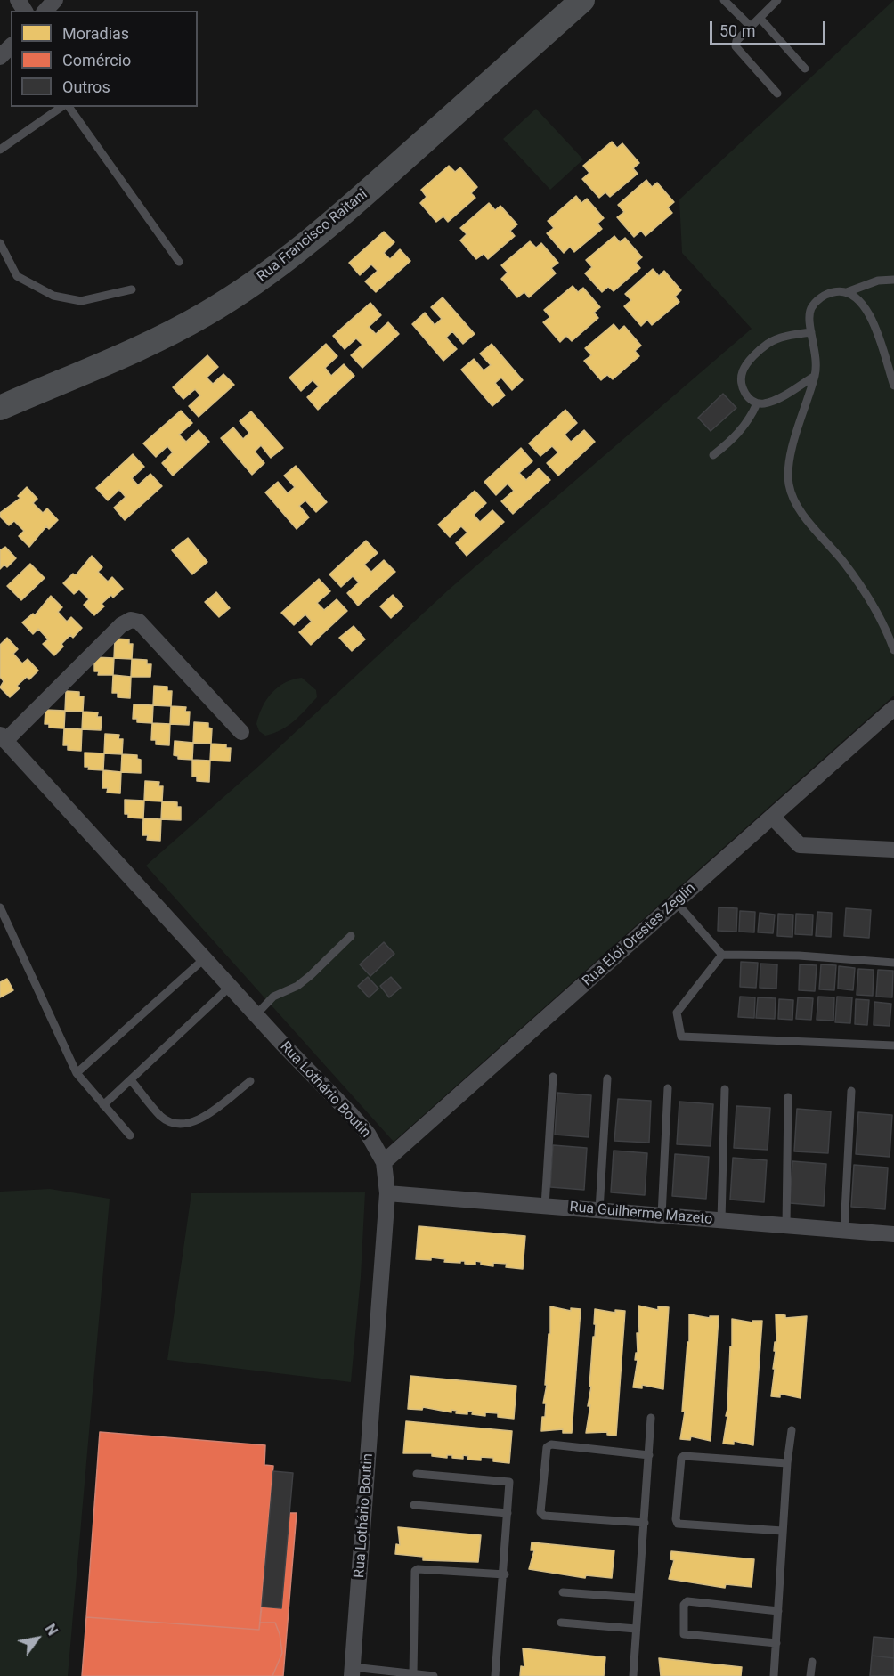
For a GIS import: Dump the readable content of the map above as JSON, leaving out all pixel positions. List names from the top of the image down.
{
  "streets": {
    "main road": ["Rua Francisco Raitani"],
    "street": ["Rua Elói Orestes Zeglin", "Rua Lothário Boutin", "Rua Guilherme Mazeto"]
  },
  "crossings": [
    ["Rua Elói Orestes Zeglin", "Rua Lothário Boutin"],
    ["Rua Lothário Boutin", "Rua Guilherme Mazeto"]
  ],
  "legend": ["Moradias", "Comércio", "Outros"],
  "scale_bar": "50 m",
  "north": "top right"
}
